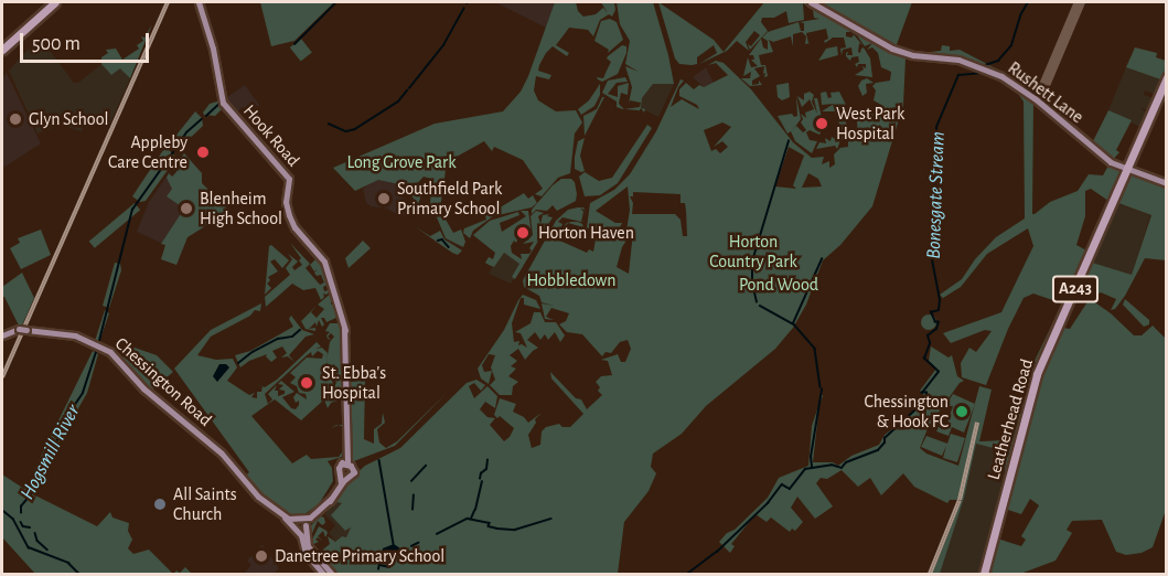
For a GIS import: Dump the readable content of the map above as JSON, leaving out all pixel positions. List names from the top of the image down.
{
  "streets": {
    "highway": ["A243", "Leatherhead Road"],
    "main road": ["Rushett Lane", "Hook Road", "Chessington Road"]
  },
  "crossings": [
    ["Rushett Lane", "A243"],
    ["Rushett Lane", "Leatherhead Road"],
    ["A243", "Leatherhead Road"]
  ],
  "water": ["Bonesgate Stream", "Hogsmill River"],
  "parks": [
    "Long Grove Park",
    "Horton Country Park",
    "Hobbledown",
    "Pond Wood"
  ],
  "places": [
    "Glyn School",
    "West Park Hospital",
    "Appleby Care Centre",
    "Southfield Park Primary School",
    "Blenheim High School",
    "Horton Haven",
    "St. Ebba's Hospital",
    "Chessington & Hook FC",
    "All Saints Church",
    "Danetree Primary School"
  ],
  "scale_bar": "500 m"
}
